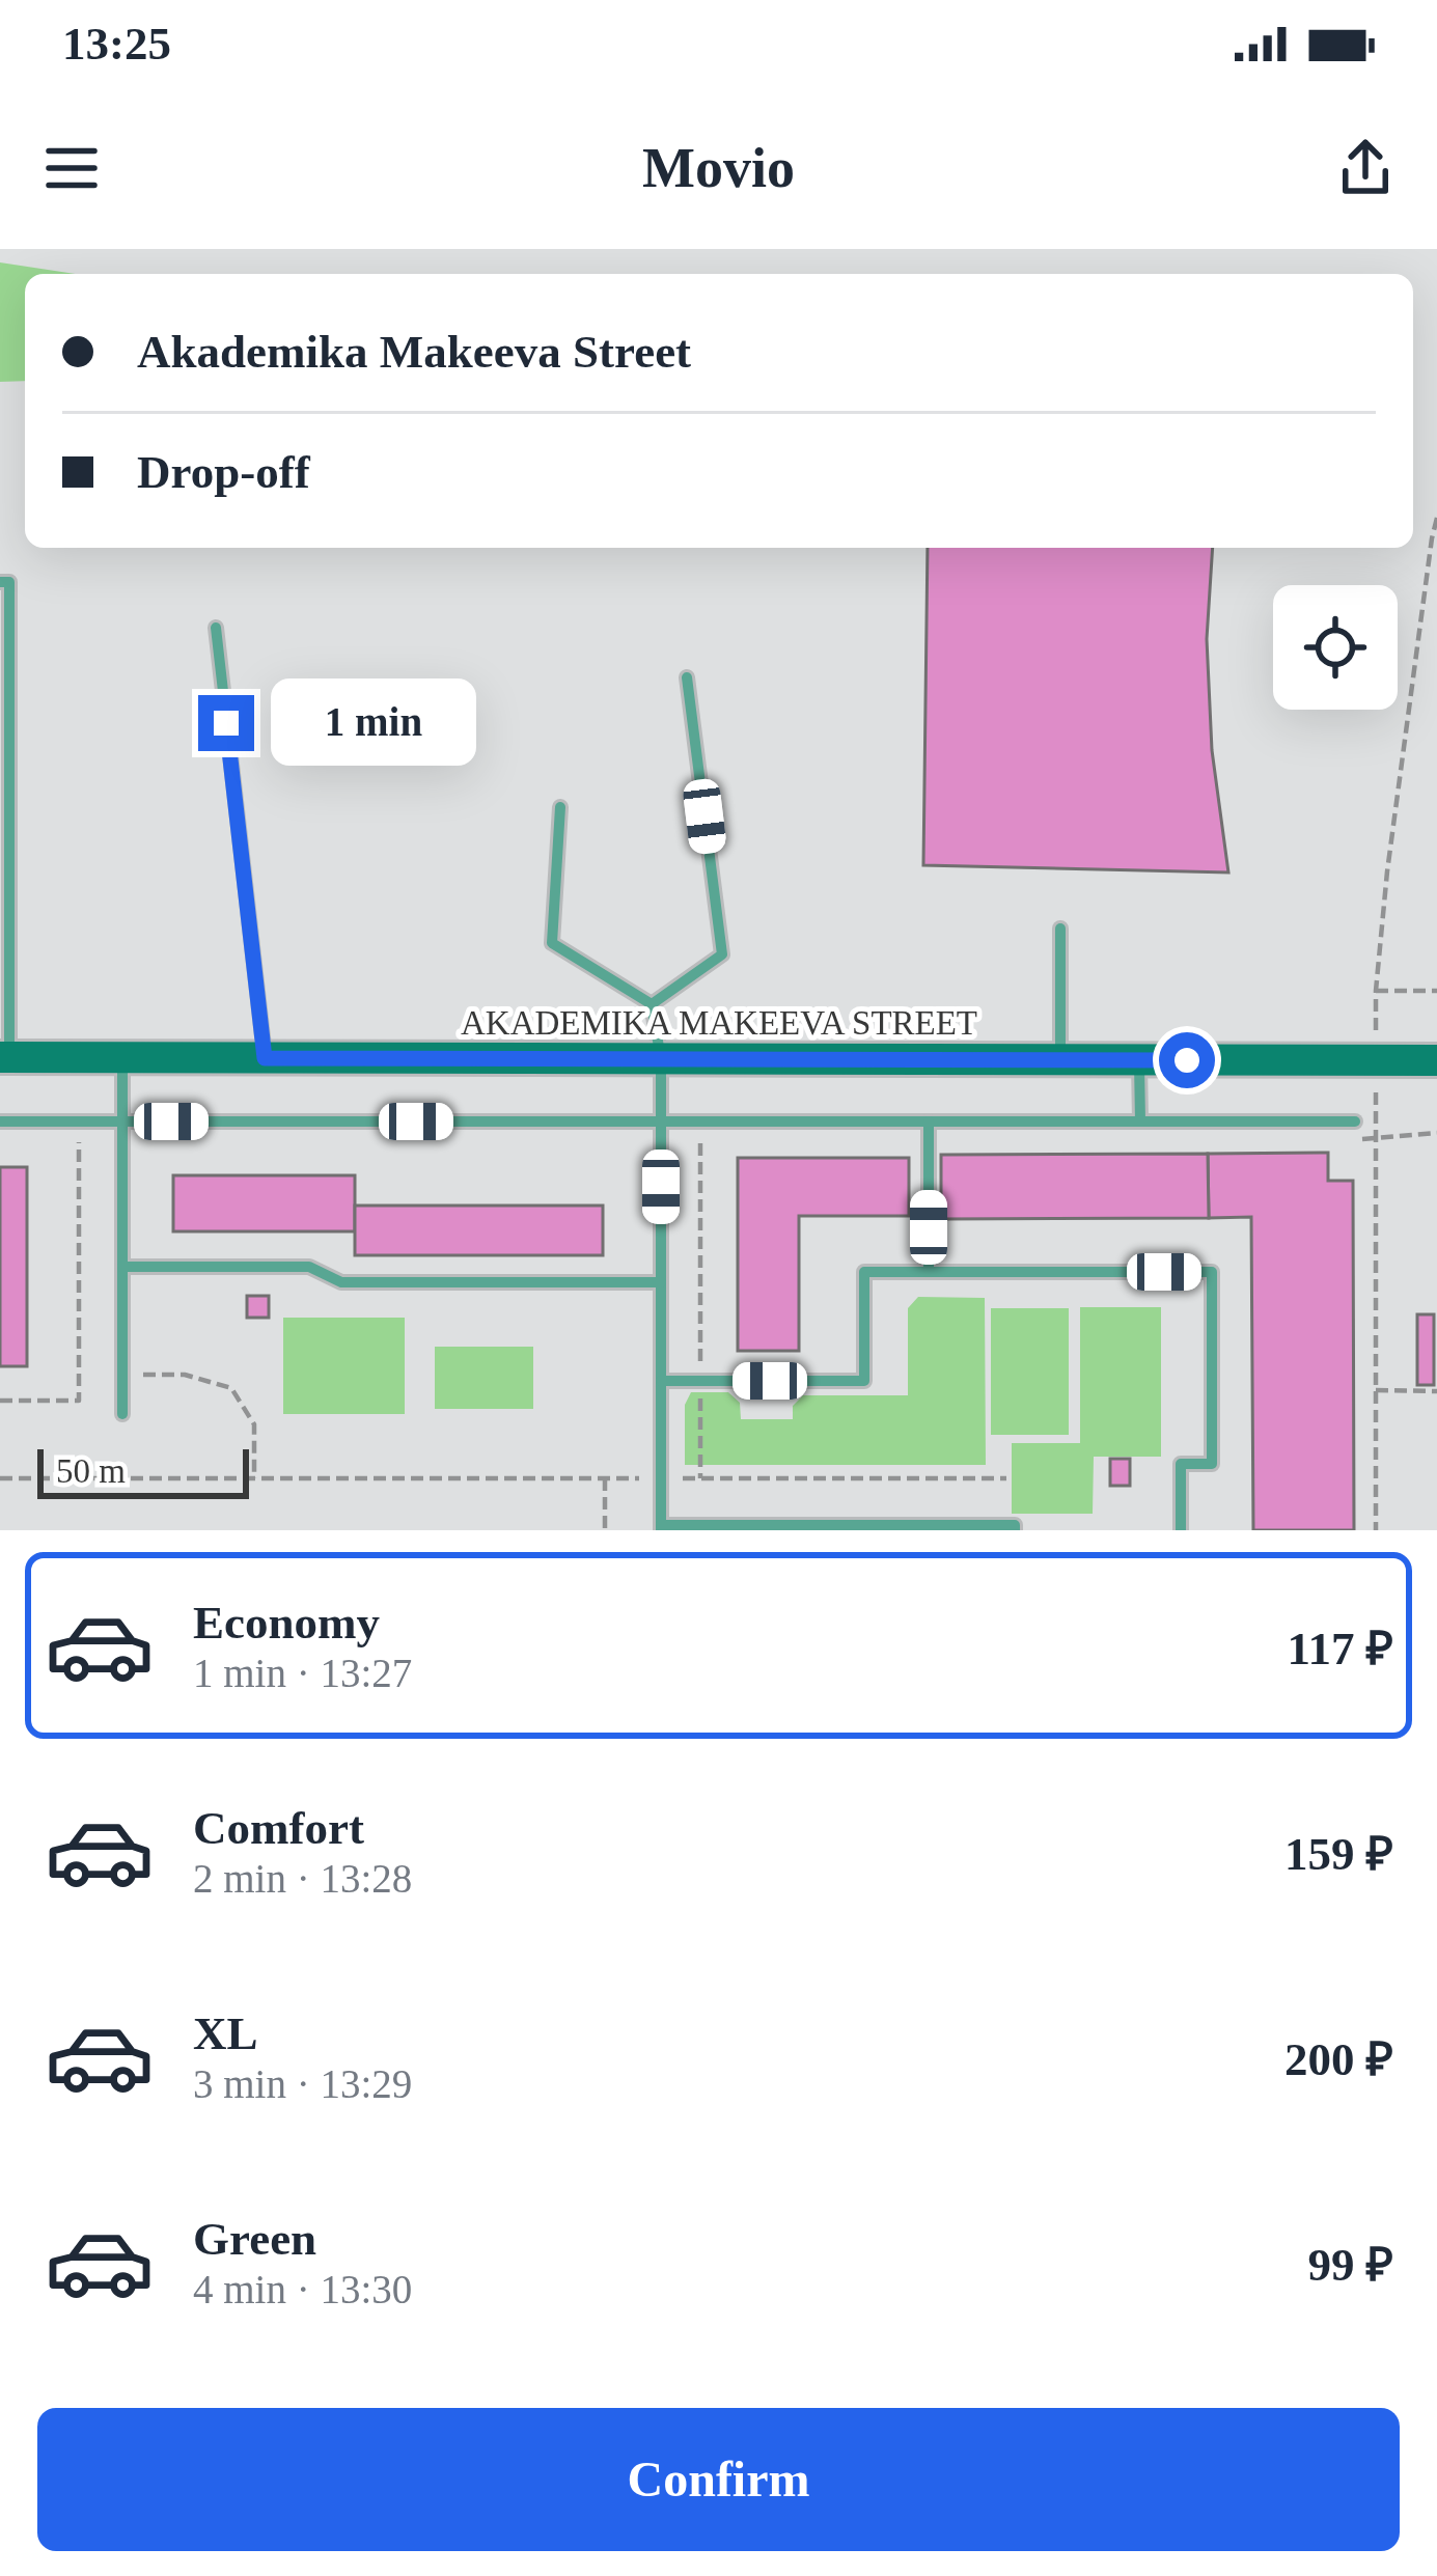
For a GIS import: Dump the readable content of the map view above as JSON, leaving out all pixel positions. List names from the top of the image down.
{
  "streets": {
    "street": ["AKADEMIKA MAKEEVA STREET"]
  },
  "scale_bar": "50 m",
  "page": {
    "status": "13:25",
    "header": "Movio",
    "banner": ["Akademika Makeeva Street", "Drop-off"],
    "bubble": "1 min",
    "scale": "50 m",
    "list": [
      {
        "name": "Economy",
        "note": "1 min · 13:27",
        "value": "117 ₽"
      },
      {
        "name": "Comfort",
        "note": "2 min · 13:28",
        "value": "159 ₽"
      },
      {
        "name": "XL",
        "note": "3 min · 13:29",
        "value": "200 ₽"
      },
      {
        "name": "Green",
        "note": "4 min · 13:30",
        "value": "99 ₽"
      }
    ],
    "buttons": "Confirm"
  }
}
